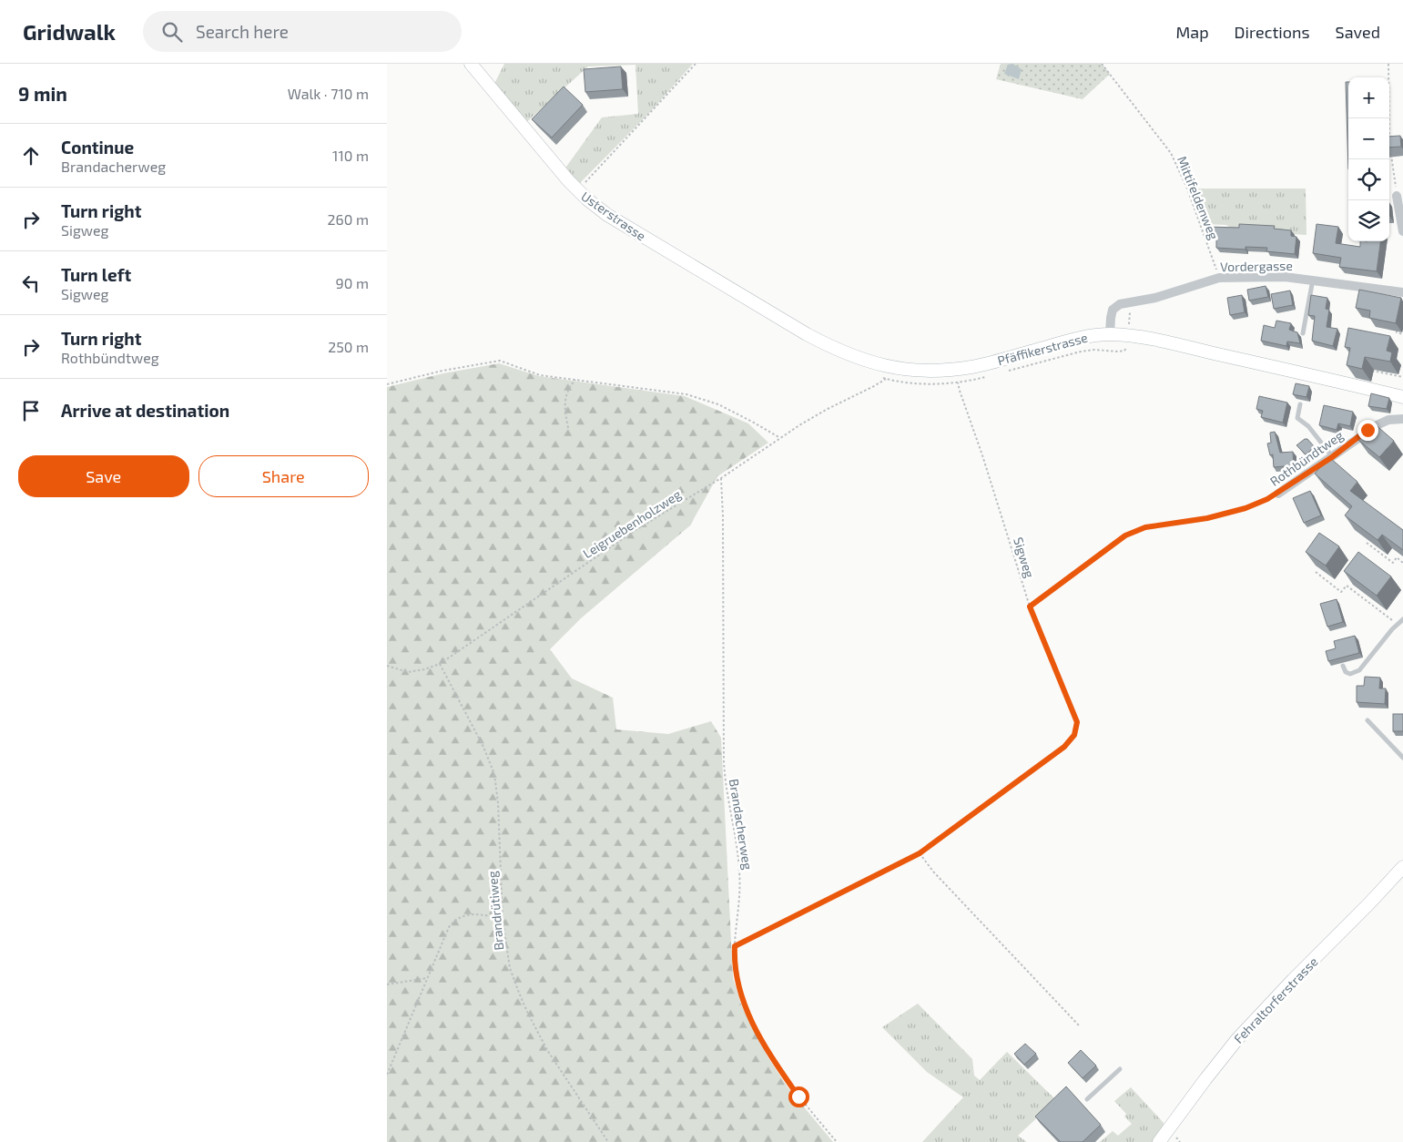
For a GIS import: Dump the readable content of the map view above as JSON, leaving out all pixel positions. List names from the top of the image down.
{
  "streets": {
    "main road": ["Usterstrasse", "Pfäffikerstrasse", "Fehraltorferstrasse"],
    "street": ["Vordergasse", "Rothbündtweg"],
    "path": [
      "Mittifeldenweg",
      "Leigruebenholzweg",
      "Sigweg",
      "Brandacherweg",
      "Brandrütiweg"
    ]
  },
  "crossings": [
    ["Mittifeldenweg", "Vordergasse"],
    ["Usterstrasse", "Pfäffikerstrasse"],
    ["Vordergasse", "Pfäffikerstrasse"],
    ["Rothbündtweg", "Sigweg"],
    ["Leigruebenholzweg", "Brandacherweg"],
    ["Leigruebenholzweg", "Brandrütiweg"],
    ["Sigweg", "Brandacherweg"]
  ],
  "page": {
    "header": "Gridwalk",
    "search": "Search here",
    "nav": ["Map", "Directions", "Saved"],
    "heading": ["9 min", "Walk · 710 m"],
    "map_buttons": ["+", "−"],
    "list": [
      ["Continue", "Brandacherweg", "110 m"],
      ["Turn right", "Sigweg", "260 m"],
      ["Turn left", "Sigweg", "90 m"],
      ["Turn right", "Rothbündtweg", "250 m"],
      "Arrive at destination"
    ],
    "buttons": ["Save", "Share"]
  }
}
